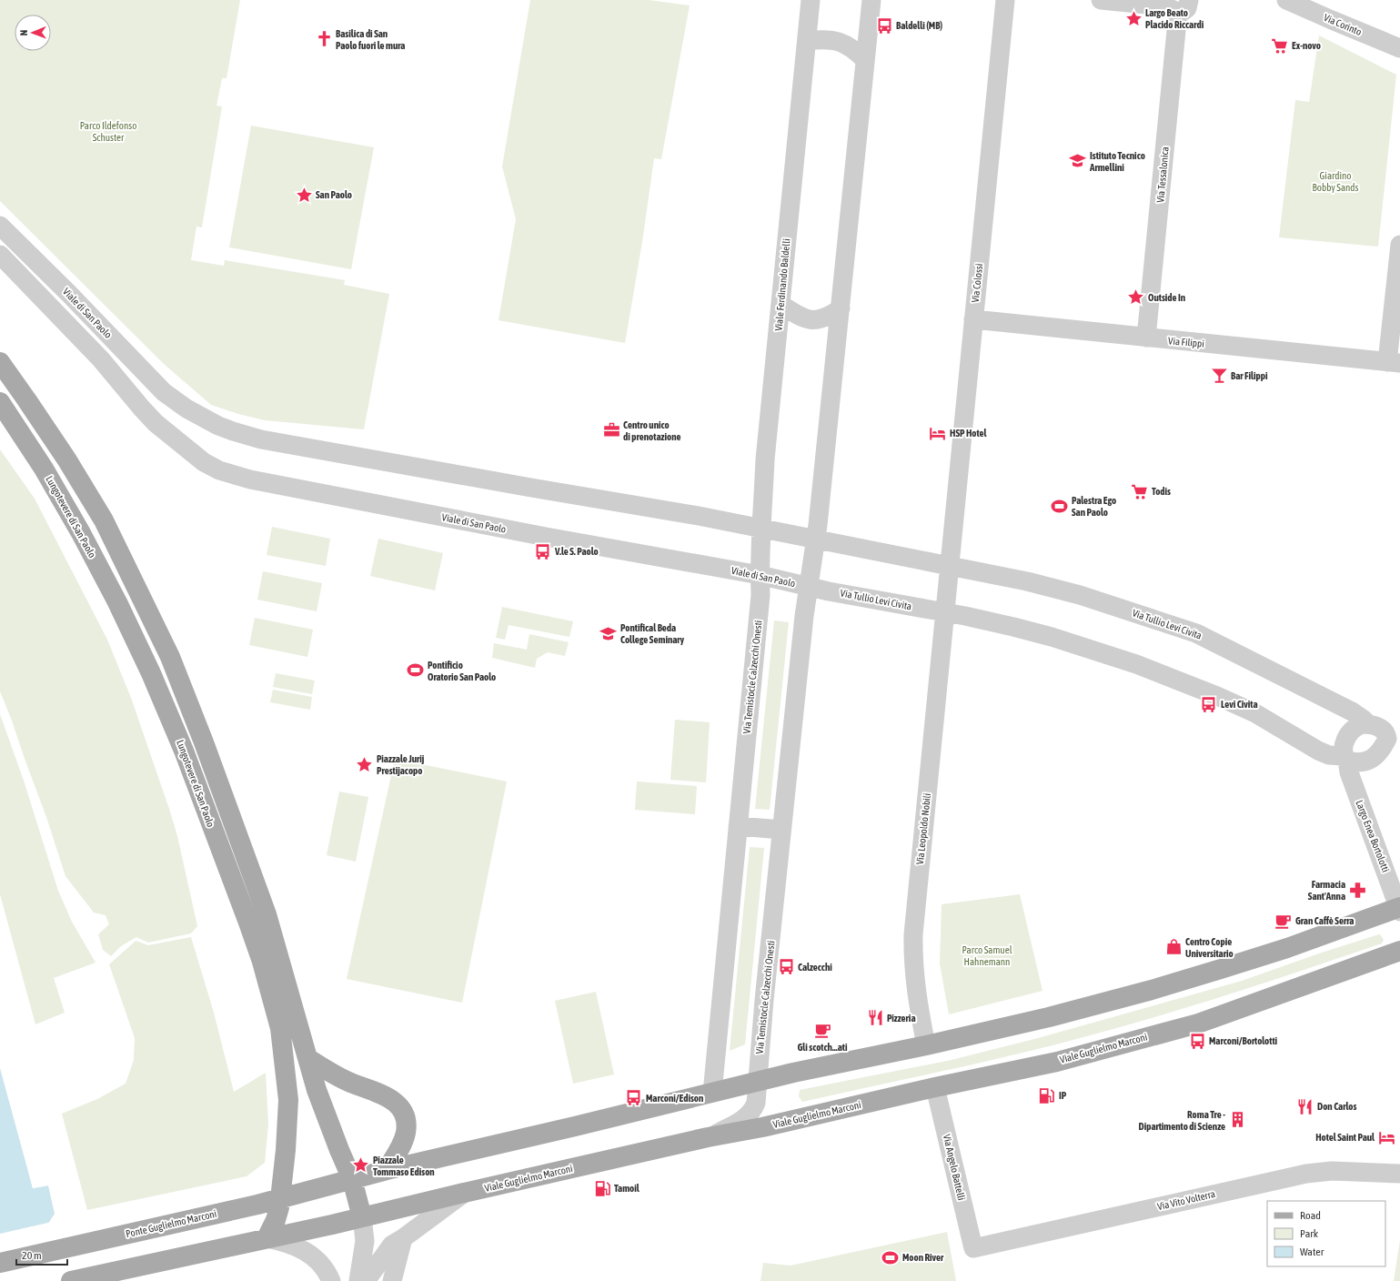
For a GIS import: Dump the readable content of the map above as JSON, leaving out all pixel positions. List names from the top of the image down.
{
  "streets": {
    "main road": ["Lungotevere di San Paolo", "Viale Guglielmo Marconi", "Ponte Guglielmo Marconi"],
    "street": [
      "Via Corinto",
      "Via Tessalonica",
      "Via Colossi",
      "Viale Ferdinando Baldelli",
      "Viale di San Paolo",
      "Via Filippi",
      "Via Tullio Levi Civita",
      "Via Temistocle Calzecchi Onesti",
      "Via Leopoldo Nobili",
      "Largo Enea Bortolotti",
      "Via Angelo Battelli",
      "Via Vito Volterra"
    ]
  },
  "crossings": [
    ["Via Tessalonica", "Via Filippi"],
    ["Via Colossi", "Via Filippi"],
    ["Via Colossi", "Via Tullio Levi Civita"],
    ["Viale Ferdinando Baldelli", "Viale di San Paolo"],
    ["Viale Ferdinando Baldelli", "Via Temistocle Calzecchi Onesti"],
    ["Viale di San Paolo", "Via Tullio Levi Civita"],
    ["Viale di San Paolo", "Via Temistocle Calzecchi Onesti"],
    ["Lungotevere di San Paolo", "Ponte Guglielmo Marconi"],
    ["Via Tullio Levi Civita", "Via Temistocle Calzecchi Onesti"],
    ["Via Tullio Levi Civita", "Via Leopoldo Nobili"],
    ["Via Tullio Levi Civita", "Largo Enea Bortolotti"],
    ["Via Temistocle Calzecchi Onesti", "Viale Guglielmo Marconi"],
    ["Viale Guglielmo Marconi", "Via Angelo Battelli"],
    ["Via Angelo Battelli", "Via Vito Volterra"]
  ],
  "parks": ["Parco Ildefonso Schuster", "Giardino Bobby Sands", "Parco Samuel Hahnemann"],
  "places": {
    "place": [
      "Largo Beato Placido Riccardi",
      "San Paolo",
      "Outside In",
      "Piazzale Jurij Prestijacopo",
      "Piazzale Tommaso Edison"
    ],
    "bus stop": [
      "Baldelli (MB)",
      "V.le S. Paolo",
      "Levi Civita",
      "Calzecchi",
      "Marconi/Bortolotti",
      "Marconi/Edison"
    ],
    "church": ["Basilica di San Paolo fuori le mura"],
    "supermarket": ["Ex-novo", "Todis"],
    "school or university": ["Istituto Tecnico Armellini", "Pontifical Beda College Seminary"],
    "bar": ["Bar Filippi"],
    "office": ["Centro unico di prenotazione"],
    "hotel": ["HSP Hotel", "Hotel Saint Paul"],
    "sports": ["Palestra Ego San Paolo", "Pontificio Oratorio San Paolo", "Moon River"],
    "pharmacy": ["Farmacia Sant'Anna"],
    "cafe": ["Gran Caffè Serra", "Gli scotch...ati"],
    "shop": ["Centro Copie Universitario"],
    "restaurant": ["Pizzeria", "Don Carlos"],
    "fuel station": ["IP", "Tamoil"],
    "building": ["Roma Tre - Dipartimento di Scienze"]
  },
  "legend": ["Road", "Park", "Water"],
  "scale_bar": "20 m",
  "north": "left"
}
